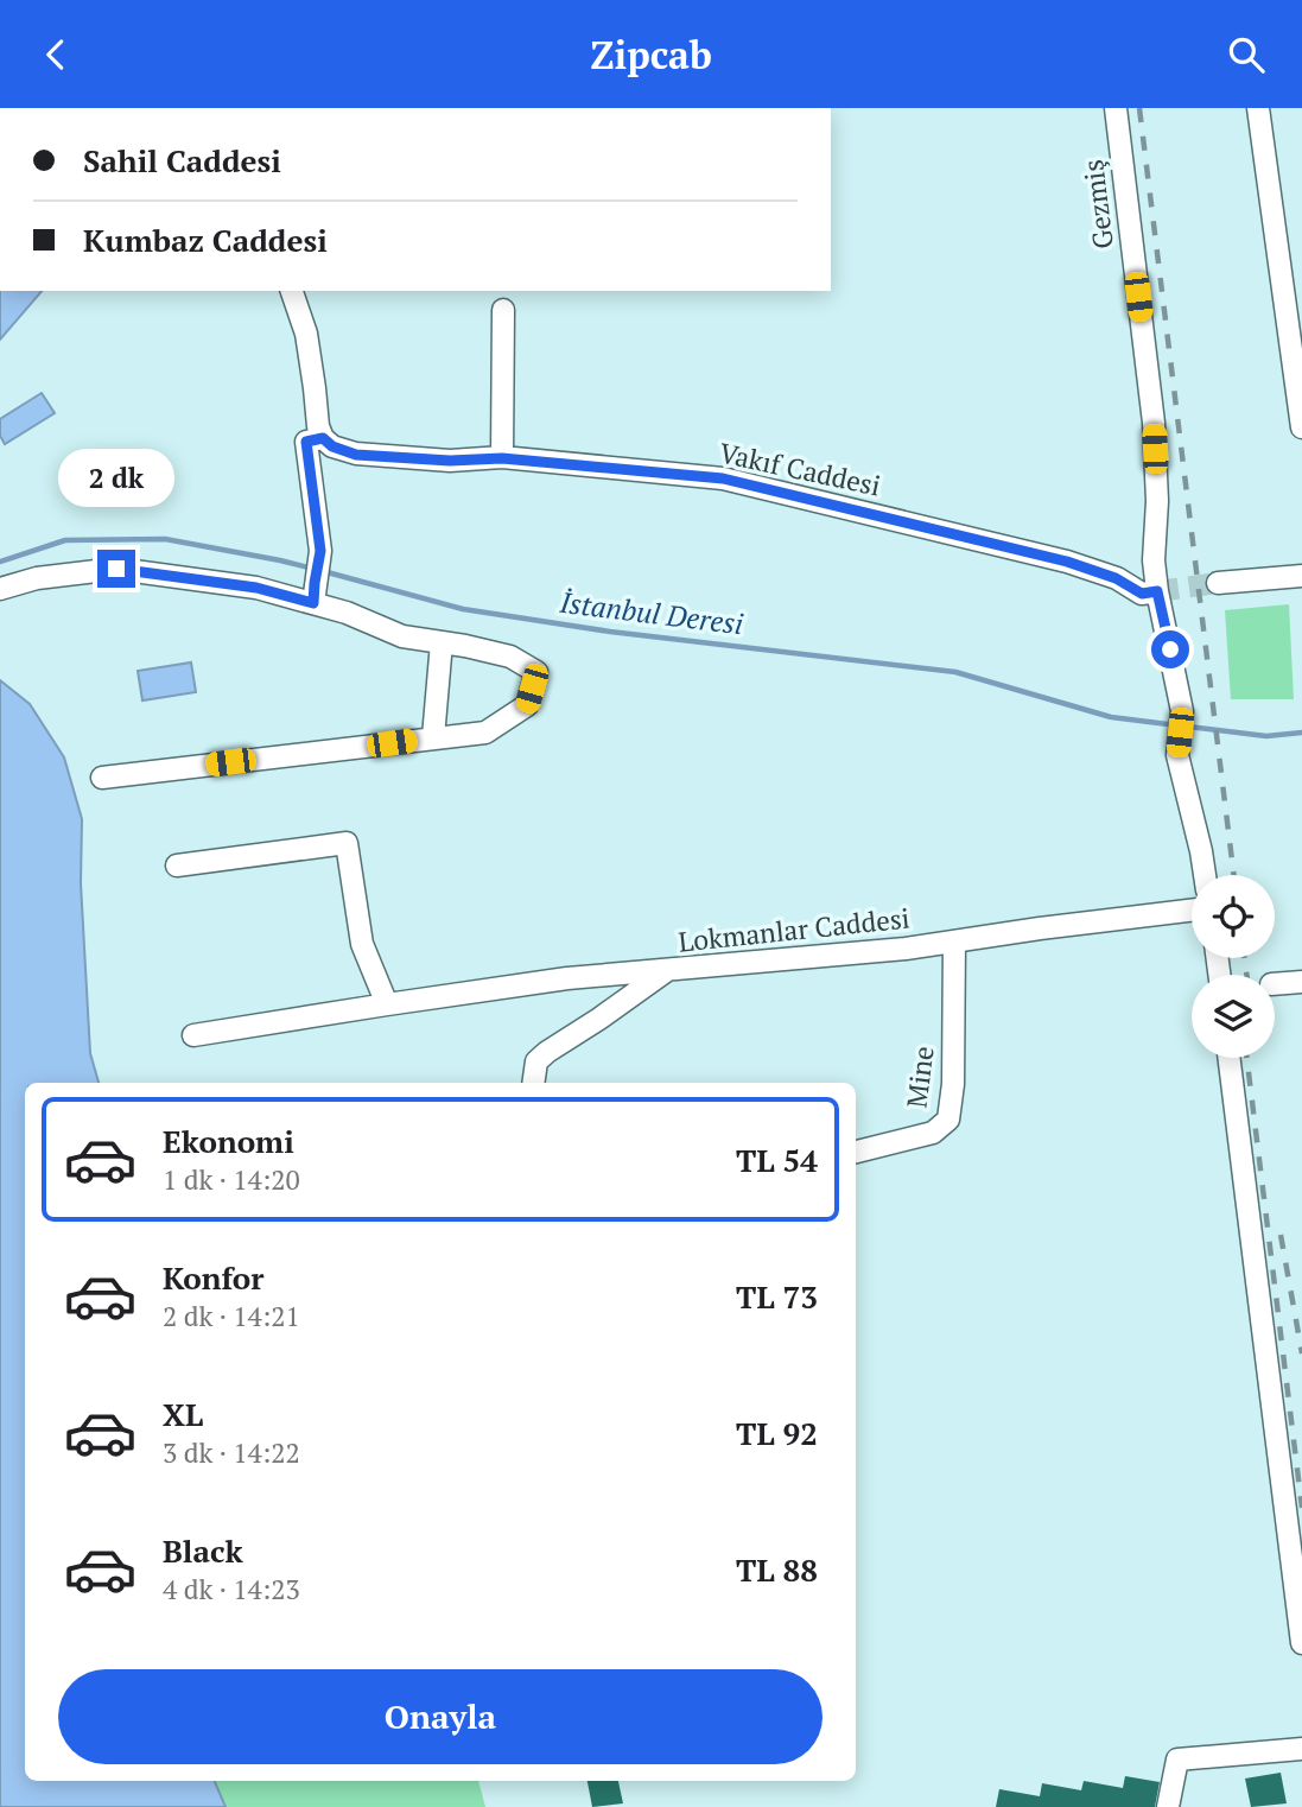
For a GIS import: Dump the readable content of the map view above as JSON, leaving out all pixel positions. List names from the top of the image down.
{
  "streets": {
    "street": [
      "Gezmiş",
      "Vakıf Caddesi",
      "Lokmanlar Caddesi",
      "Mine"
    ]
  },
  "crossings": [
    ["Gezmiş", "Vakıf Caddesi"],
    ["Lokmanlar Caddesi", "Mine"]
  ],
  "water": ["İstanbul Deresi"],
  "page": {
    "header": "Zipcab",
    "banner": ["Sahil Caddesi", "Kumbaz Caddesi"],
    "bubble": "2 dk",
    "list": [
      {
        "name": "Ekonomi",
        "note": "1 dk · 14:20",
        "value": "TL 54"
      },
      {
        "name": "Konfor",
        "note": "2 dk · 14:21",
        "value": "TL 73"
      },
      {
        "name": "XL",
        "note": "3 dk · 14:22",
        "value": "TL 92"
      },
      {
        "name": "Black",
        "note": "4 dk · 14:23",
        "value": "TL 88"
      }
    ],
    "buttons": "Onayla"
  }
}
